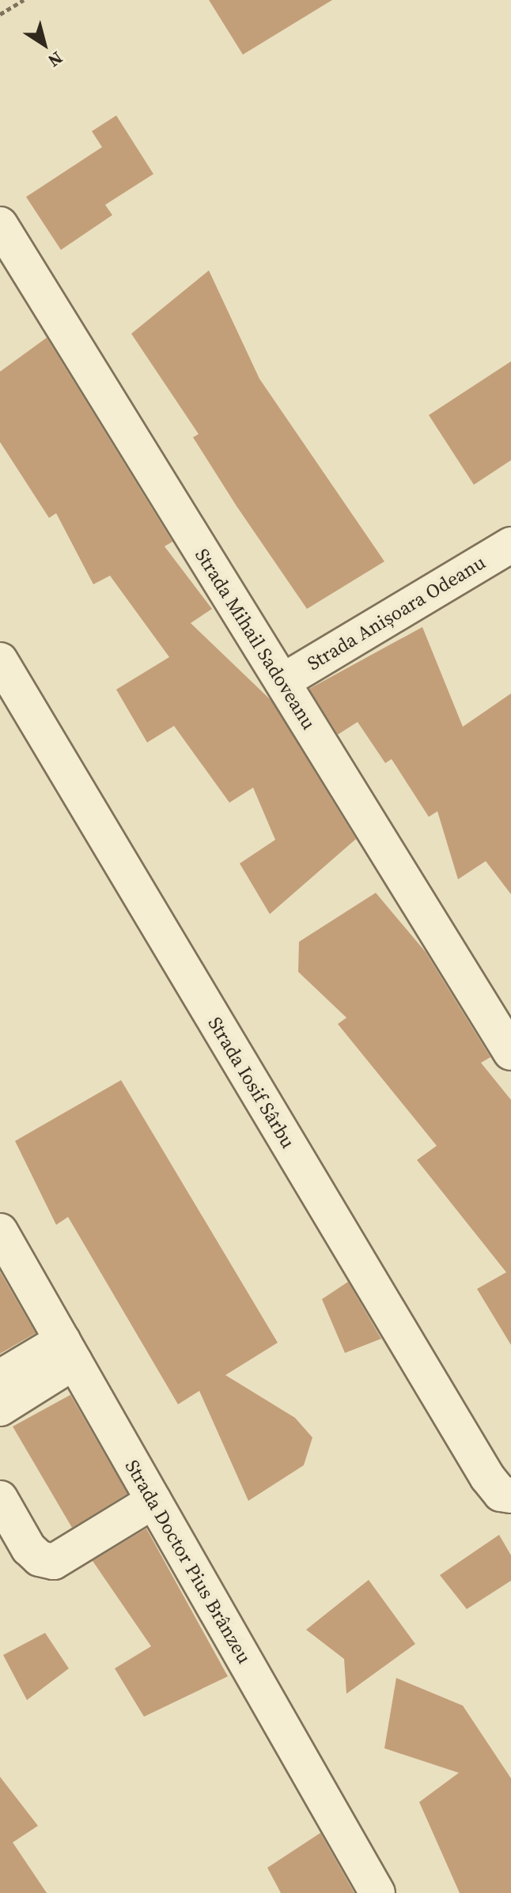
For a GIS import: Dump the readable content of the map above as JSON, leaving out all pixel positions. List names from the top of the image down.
{
  "streets": {
    "street": [
      "Strada Anișoara Odeanu",
      "Strada Mihail Sadoveanu",
      "Strada Iosif Sârbu",
      "Strada Doctor Pius Brânzeu"
    ]
  },
  "crossings": [
    ["Strada Anișoara Odeanu", "Strada Mihail Sadoveanu"]
  ],
  "north": "bottom right"
}
